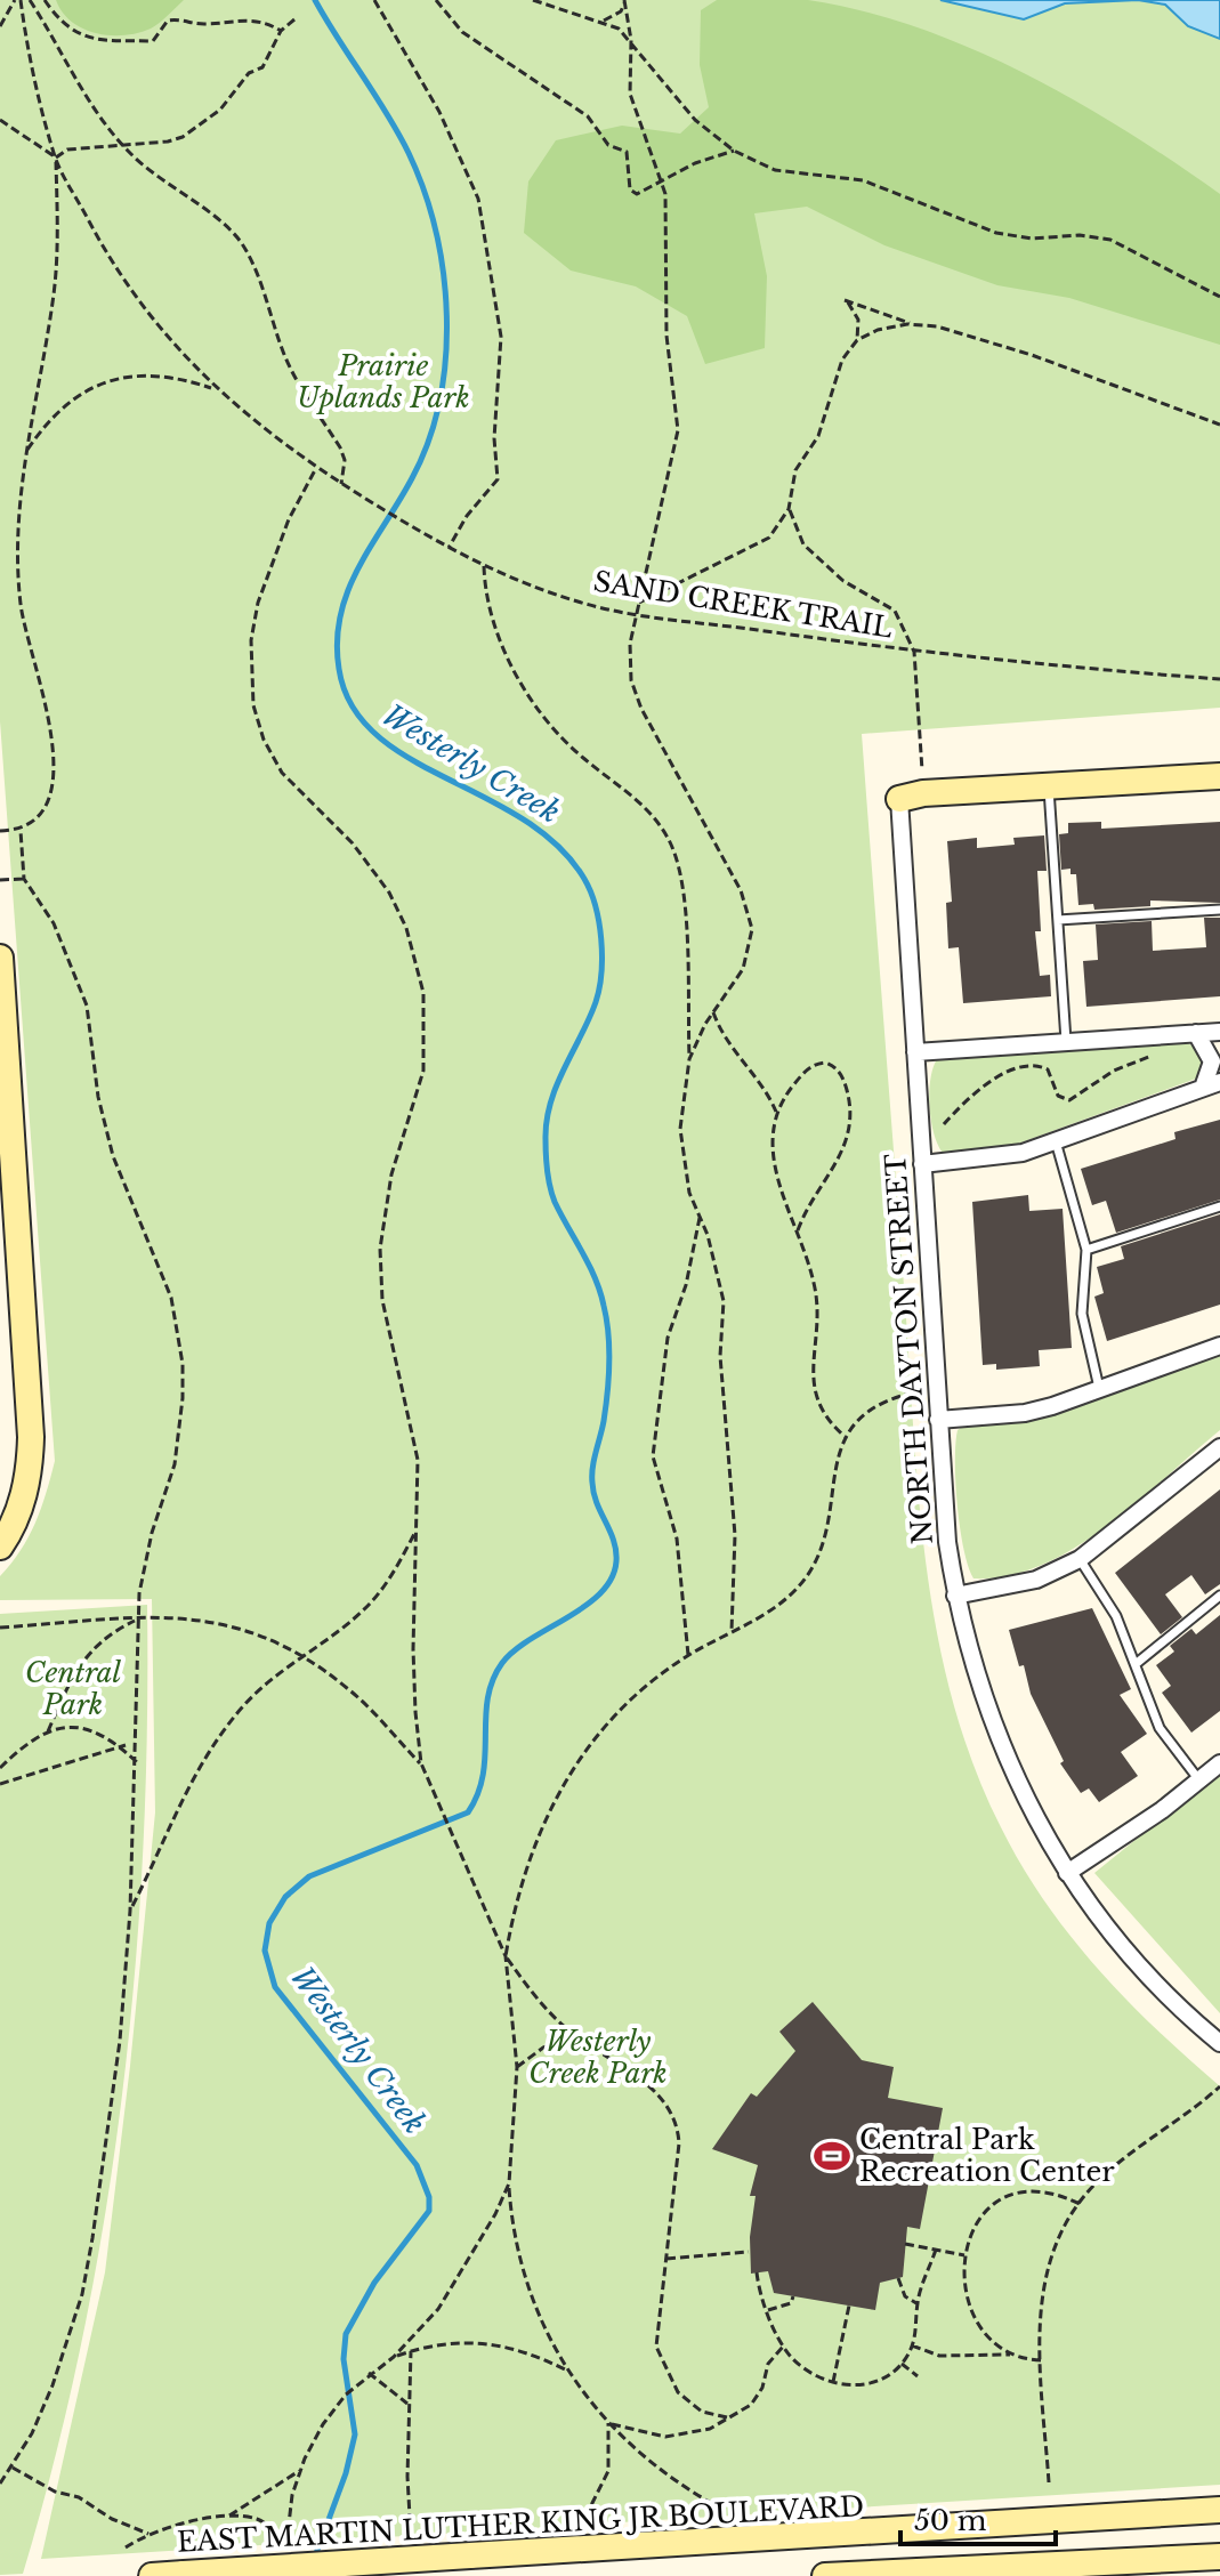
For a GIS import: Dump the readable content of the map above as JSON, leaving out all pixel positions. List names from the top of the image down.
{
  "streets": {
    "main road": ["EAST MARTIN LUTHER KING JR BOULEVARD"],
    "street": ["NORTH DAYTON STREET"],
    "path": ["SAND CREEK TRAIL"]
  },
  "water": ["Westerly Creek"],
  "parks": ["Prairie Uplands Park", "Central Park", "Westerly Creek Park"],
  "places": {
    "sports": ["Central Park Recreation Center"]
  },
  "scale_bar": "50 m"
}
